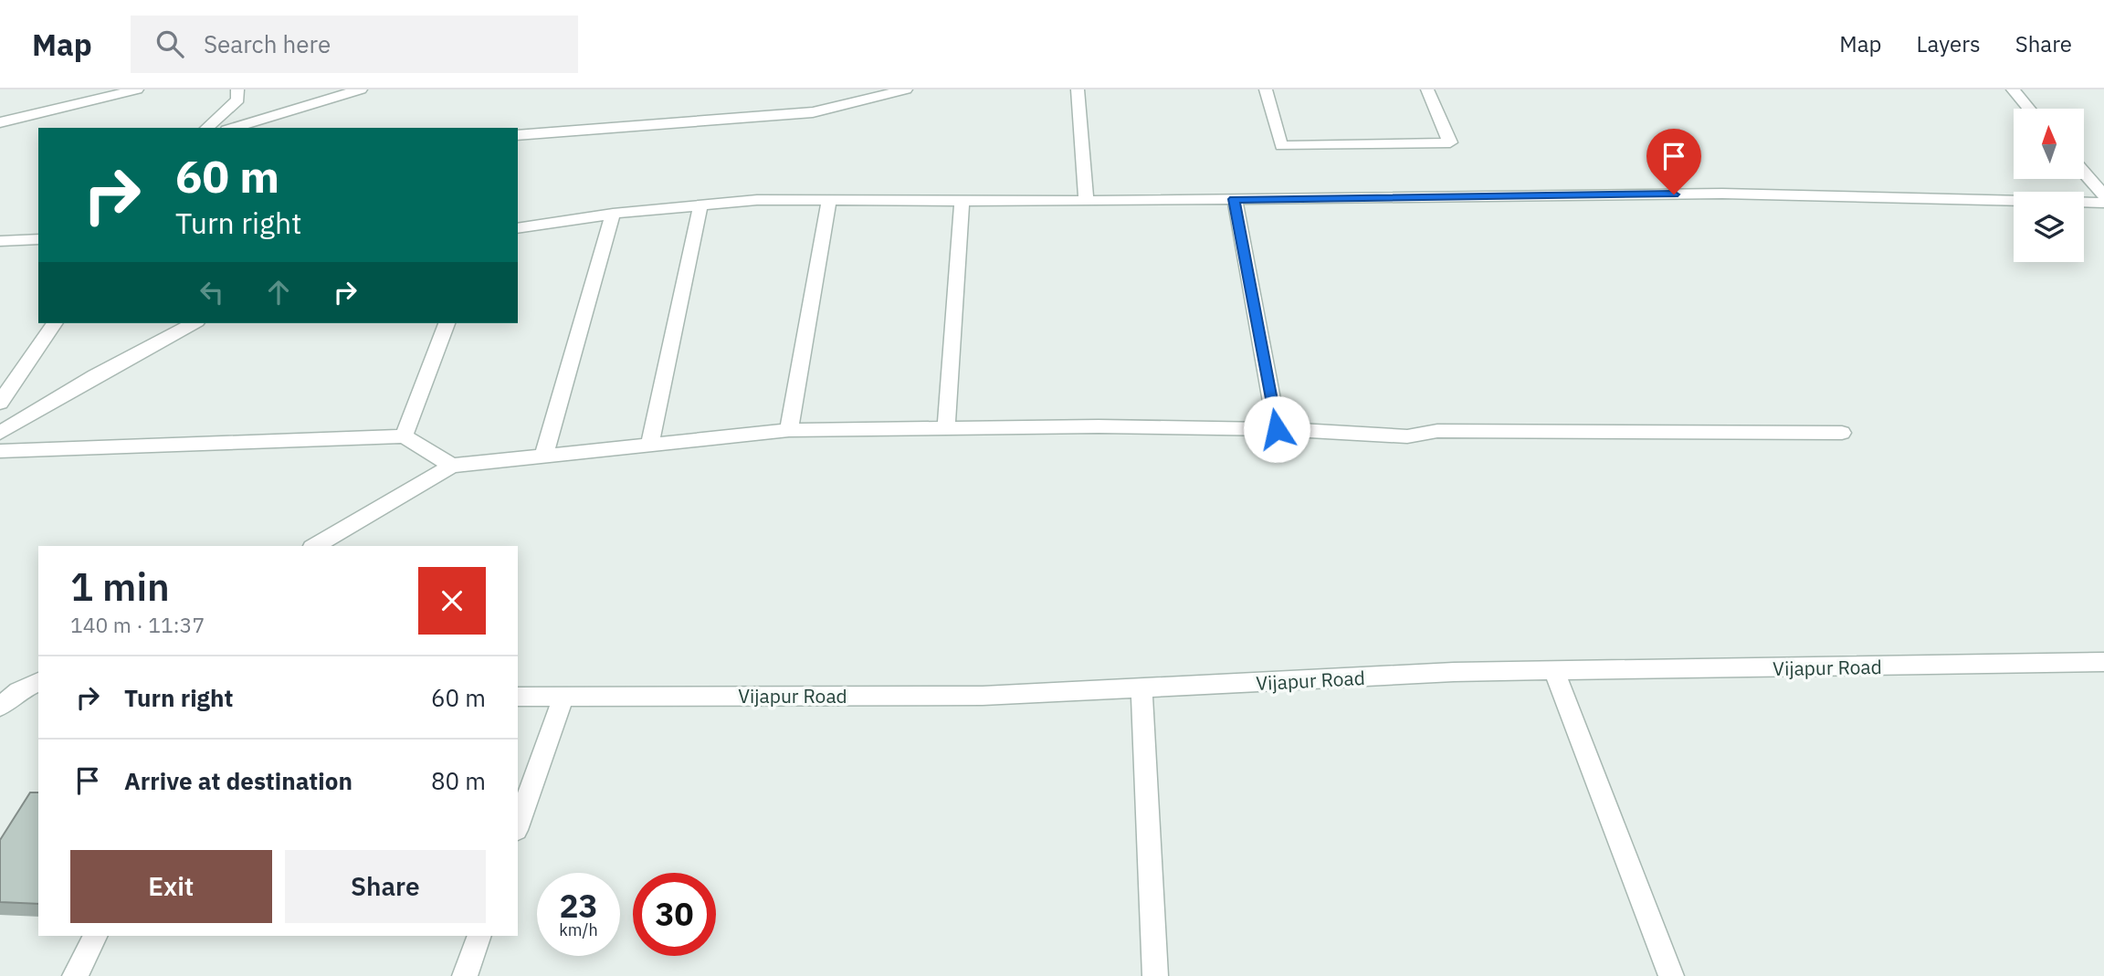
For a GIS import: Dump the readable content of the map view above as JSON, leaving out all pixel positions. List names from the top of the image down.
{
  "streets": {
    "street": ["Vijapur Road"]
  },
  "north": "top",
  "page": {
    "header": "Map",
    "search": "Search here",
    "nav": ["Map", "Layers", "Share"],
    "turn": ["60 m", "Turn right"],
    "heading": ["1 min", "140 m · 11:37"],
    "list": [
      {
        "name": "Turn right",
        "value": "60 m"
      },
      {
        "name": "Arrive at destination",
        "value": "80 m"
      }
    ],
    "buttons": ["Exit", "Share"],
    "speed": "23 km/h",
    "limit": "30"
  }
}
